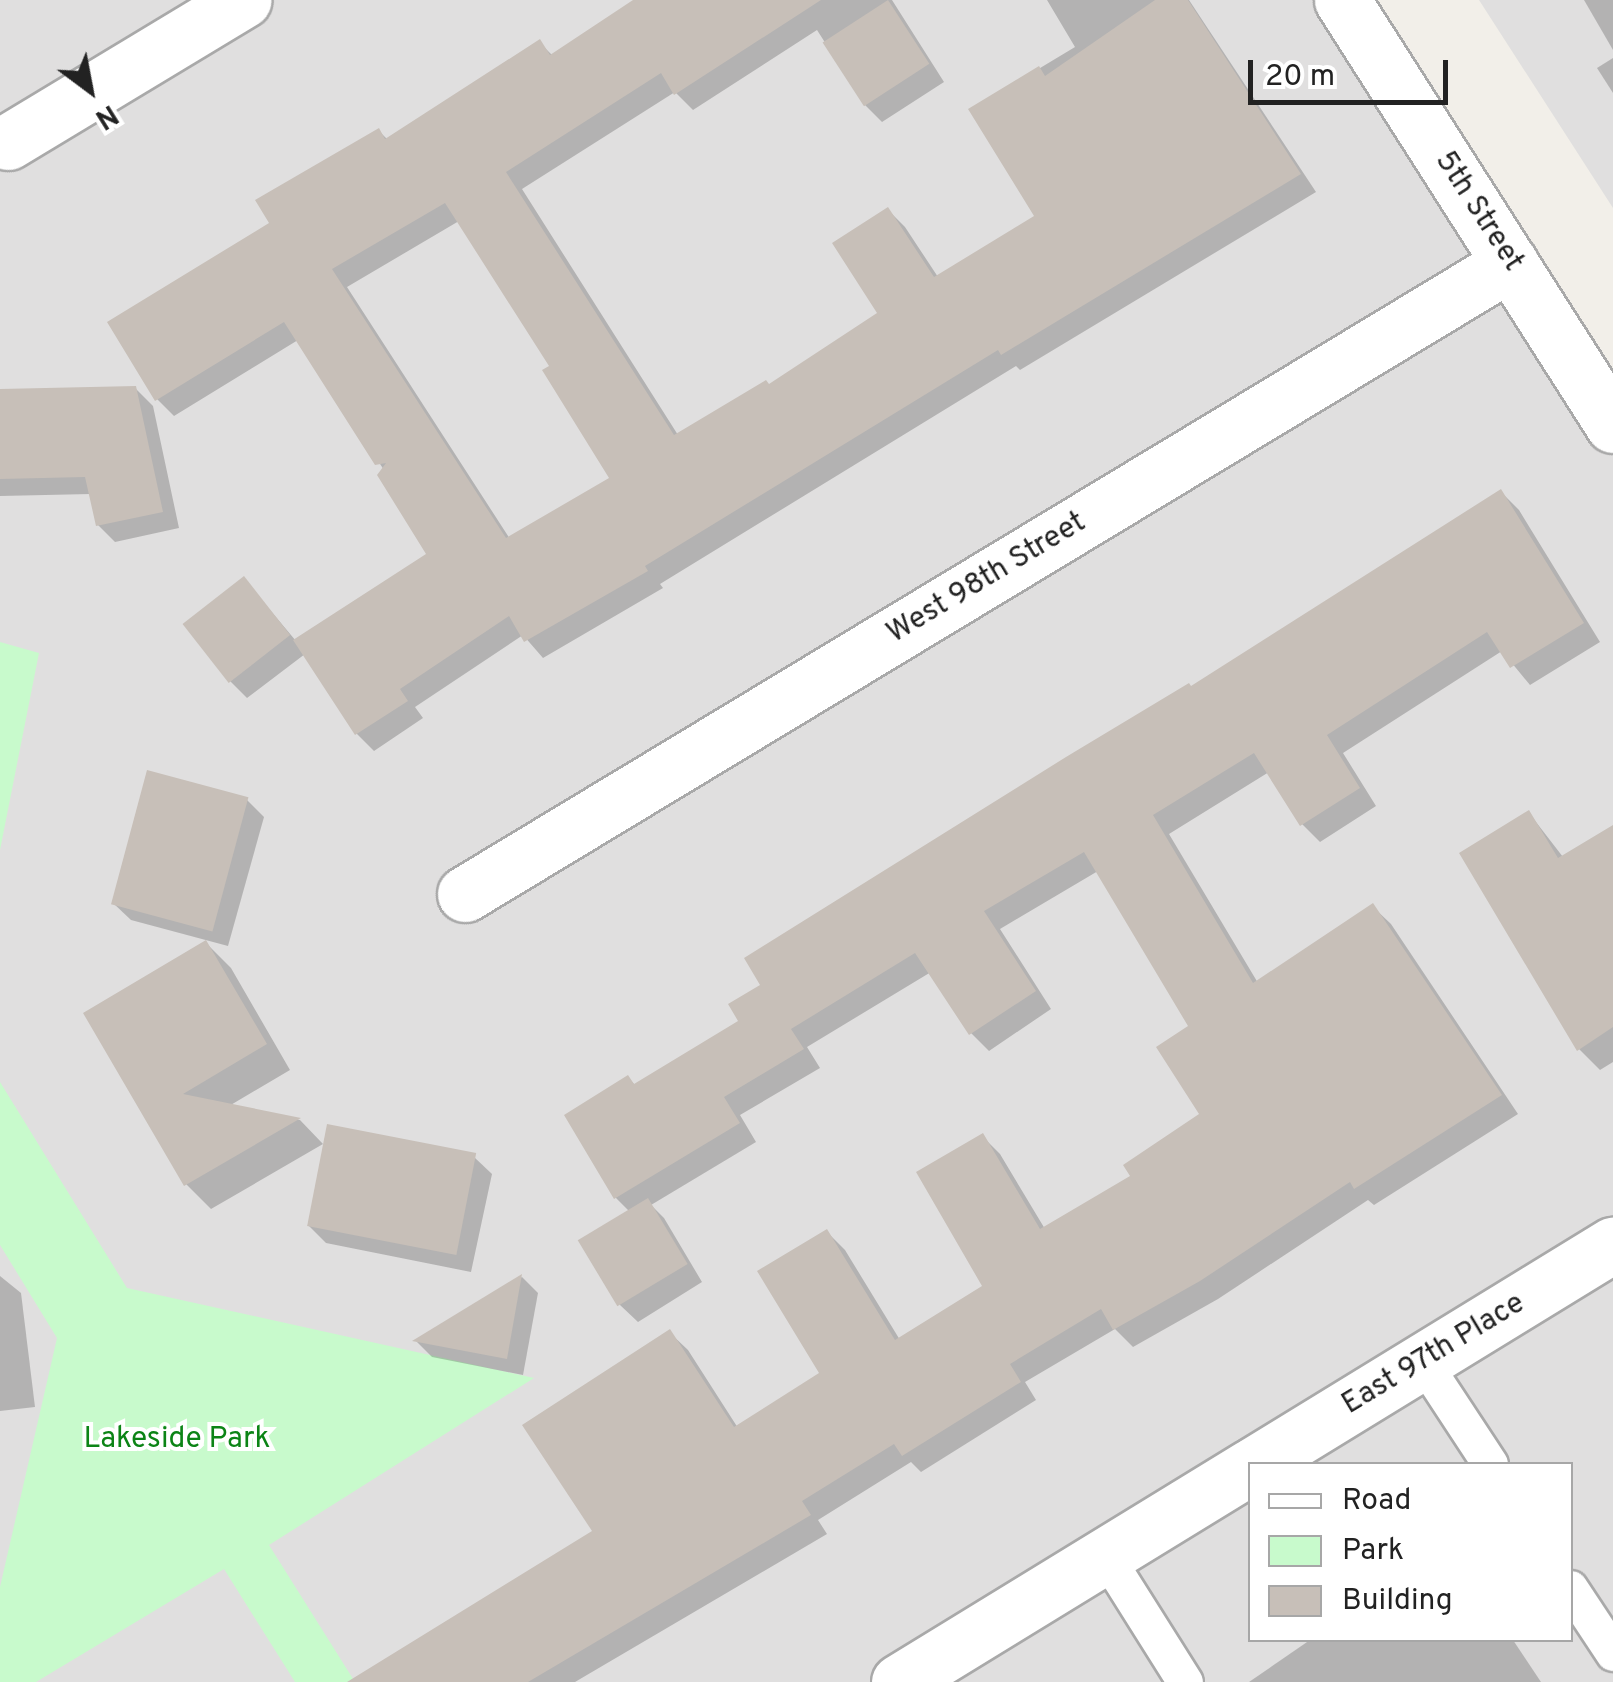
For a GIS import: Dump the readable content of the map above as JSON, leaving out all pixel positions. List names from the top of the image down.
{
  "streets": {
    "street": ["5th Street", "West 98th Street", "East 97th Place"]
  },
  "crossings": [
    ["5th Street", "West 98th Street"]
  ],
  "parks": ["Lakeside Park"],
  "legend": ["Road", "Park", "Building"],
  "scale_bar": "20 m",
  "north": "bottom right"
}
